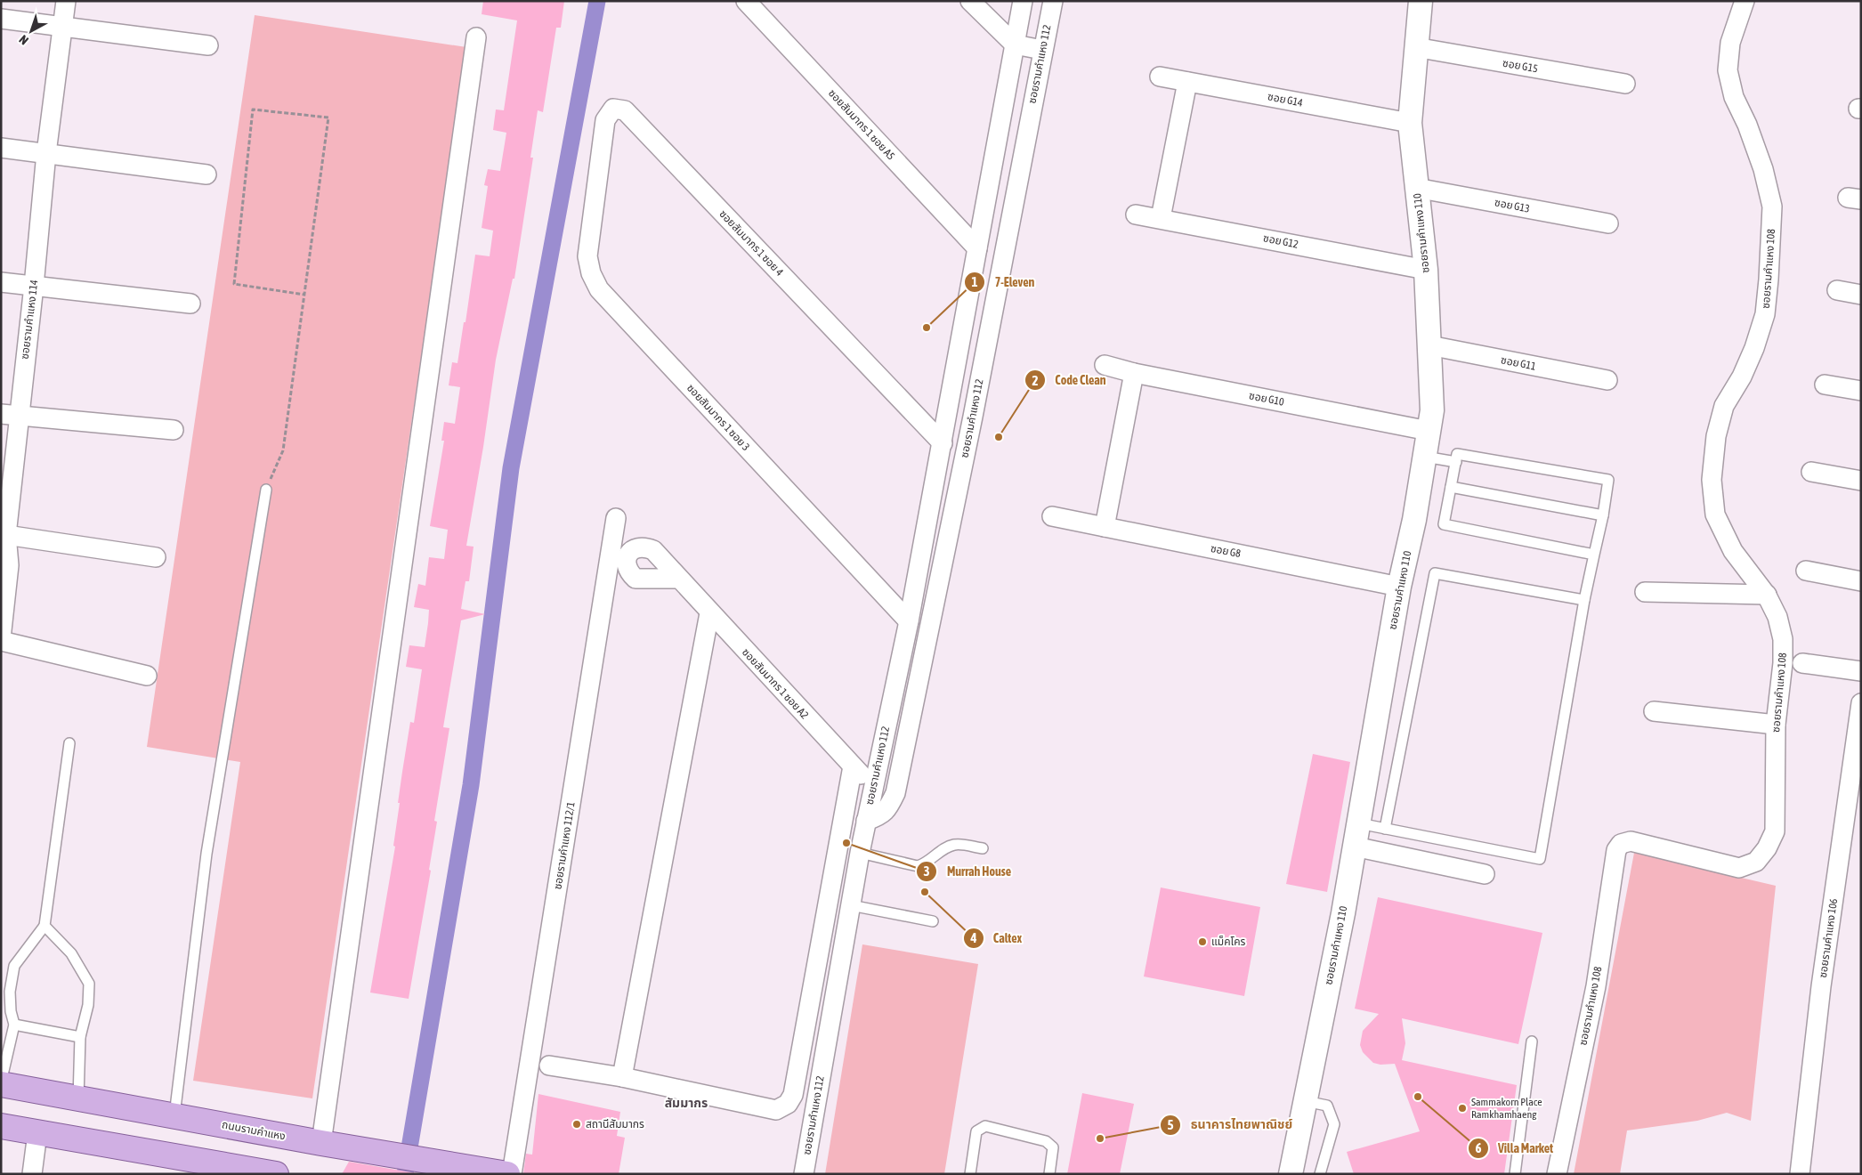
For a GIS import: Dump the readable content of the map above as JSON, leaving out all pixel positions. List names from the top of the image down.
{
  "streets": {
    "main road": ["ถนนรามคำแหง"],
    "street": [
      "ซอยรามคำแหง 112",
      "ซอย G15",
      "ซอย G14",
      "ซอยสัมมากร 1 ซอย A5",
      "ซอย G13",
      "ซอยรามคำแหง 110",
      "ซอย G12",
      "ซอยสัมมากร 1 ซอย 4",
      "ซอยรามคำแหง 108",
      "ซอยรามคำแหง 114",
      "ซอย G11",
      "ซอย G10",
      "ซอยสัมมากร 1 ซอย 3",
      "ซอย G8",
      "ซอยสัมมากร 1 ซอย A2",
      "ซอยรามคำแหง 112/1",
      "ซอยรามคําแหง 106"
    ]
  },
  "crossings": [
    ["ซอยรามคำแหง 112", "ซอยสัมมากร 1 ซอย A5"],
    ["ซอยรามคำแหง 112", "ซอยสัมมากร 1 ซอย 4"],
    ["ซอยรามคำแหง 112", "ซอยสัมมากร 1 ซอย 3"],
    ["ซอยรามคำแหง 112", "ซอยสัมมากร 1 ซอย A2"],
    ["ซอย G15", "ซอยรามคำแหง 110"],
    ["ซอย G14", "ซอยรามคำแหง 110"],
    ["ซอย G13", "ซอยรามคำแหง 110"],
    ["ซอยรามคำแหง 110", "ซอย G12"],
    ["ซอยรามคำแหง 110", "ซอย G11"],
    ["ซอยรามคำแหง 110", "ซอย G10"],
    ["ซอยรามคำแหง 110", "ซอย G8"],
    ["ซอยสัมมากร 1 ซอย 4", "ซอยสัมมากร 1 ซอย 3"]
  ],
  "districts": ["สัมมากร"],
  "places": [
    "7-Eleven",
    "Code Clean",
    "Murrah House",
    "Caltex",
    "แม็คโคร",
    "Villa Market",
    "Sammakorn Place Ramkhamhaeng",
    "สถานีสัมมากร",
    "ธนาคารไทยพาณิชย์"
  ],
  "north": "bottom left"
}
